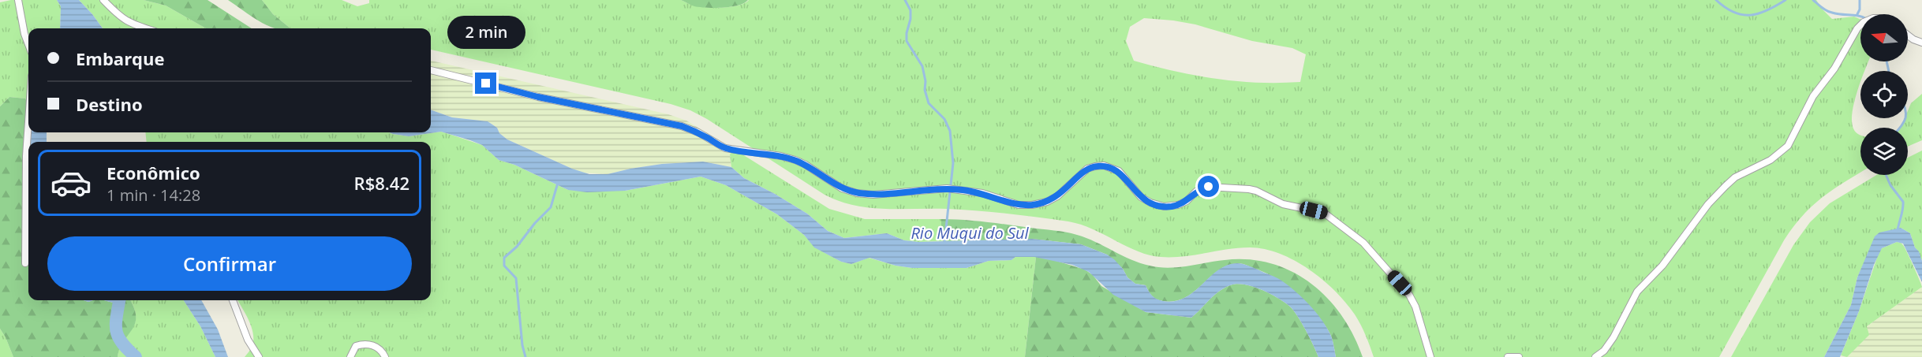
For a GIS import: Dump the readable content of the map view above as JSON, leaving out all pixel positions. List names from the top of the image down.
{
  "water": ["Rio Muqui do Sul"],
  "north": "left",
  "page": {
    "bubble": "2 min",
    "banner": ["Embarque", "Destino"],
    "list": [
      {
        "name": "Econômico",
        "note": "1 min · 14:28",
        "value": "R$8.42"
      }
    ],
    "buttons": "Confirmar"
  }
}
